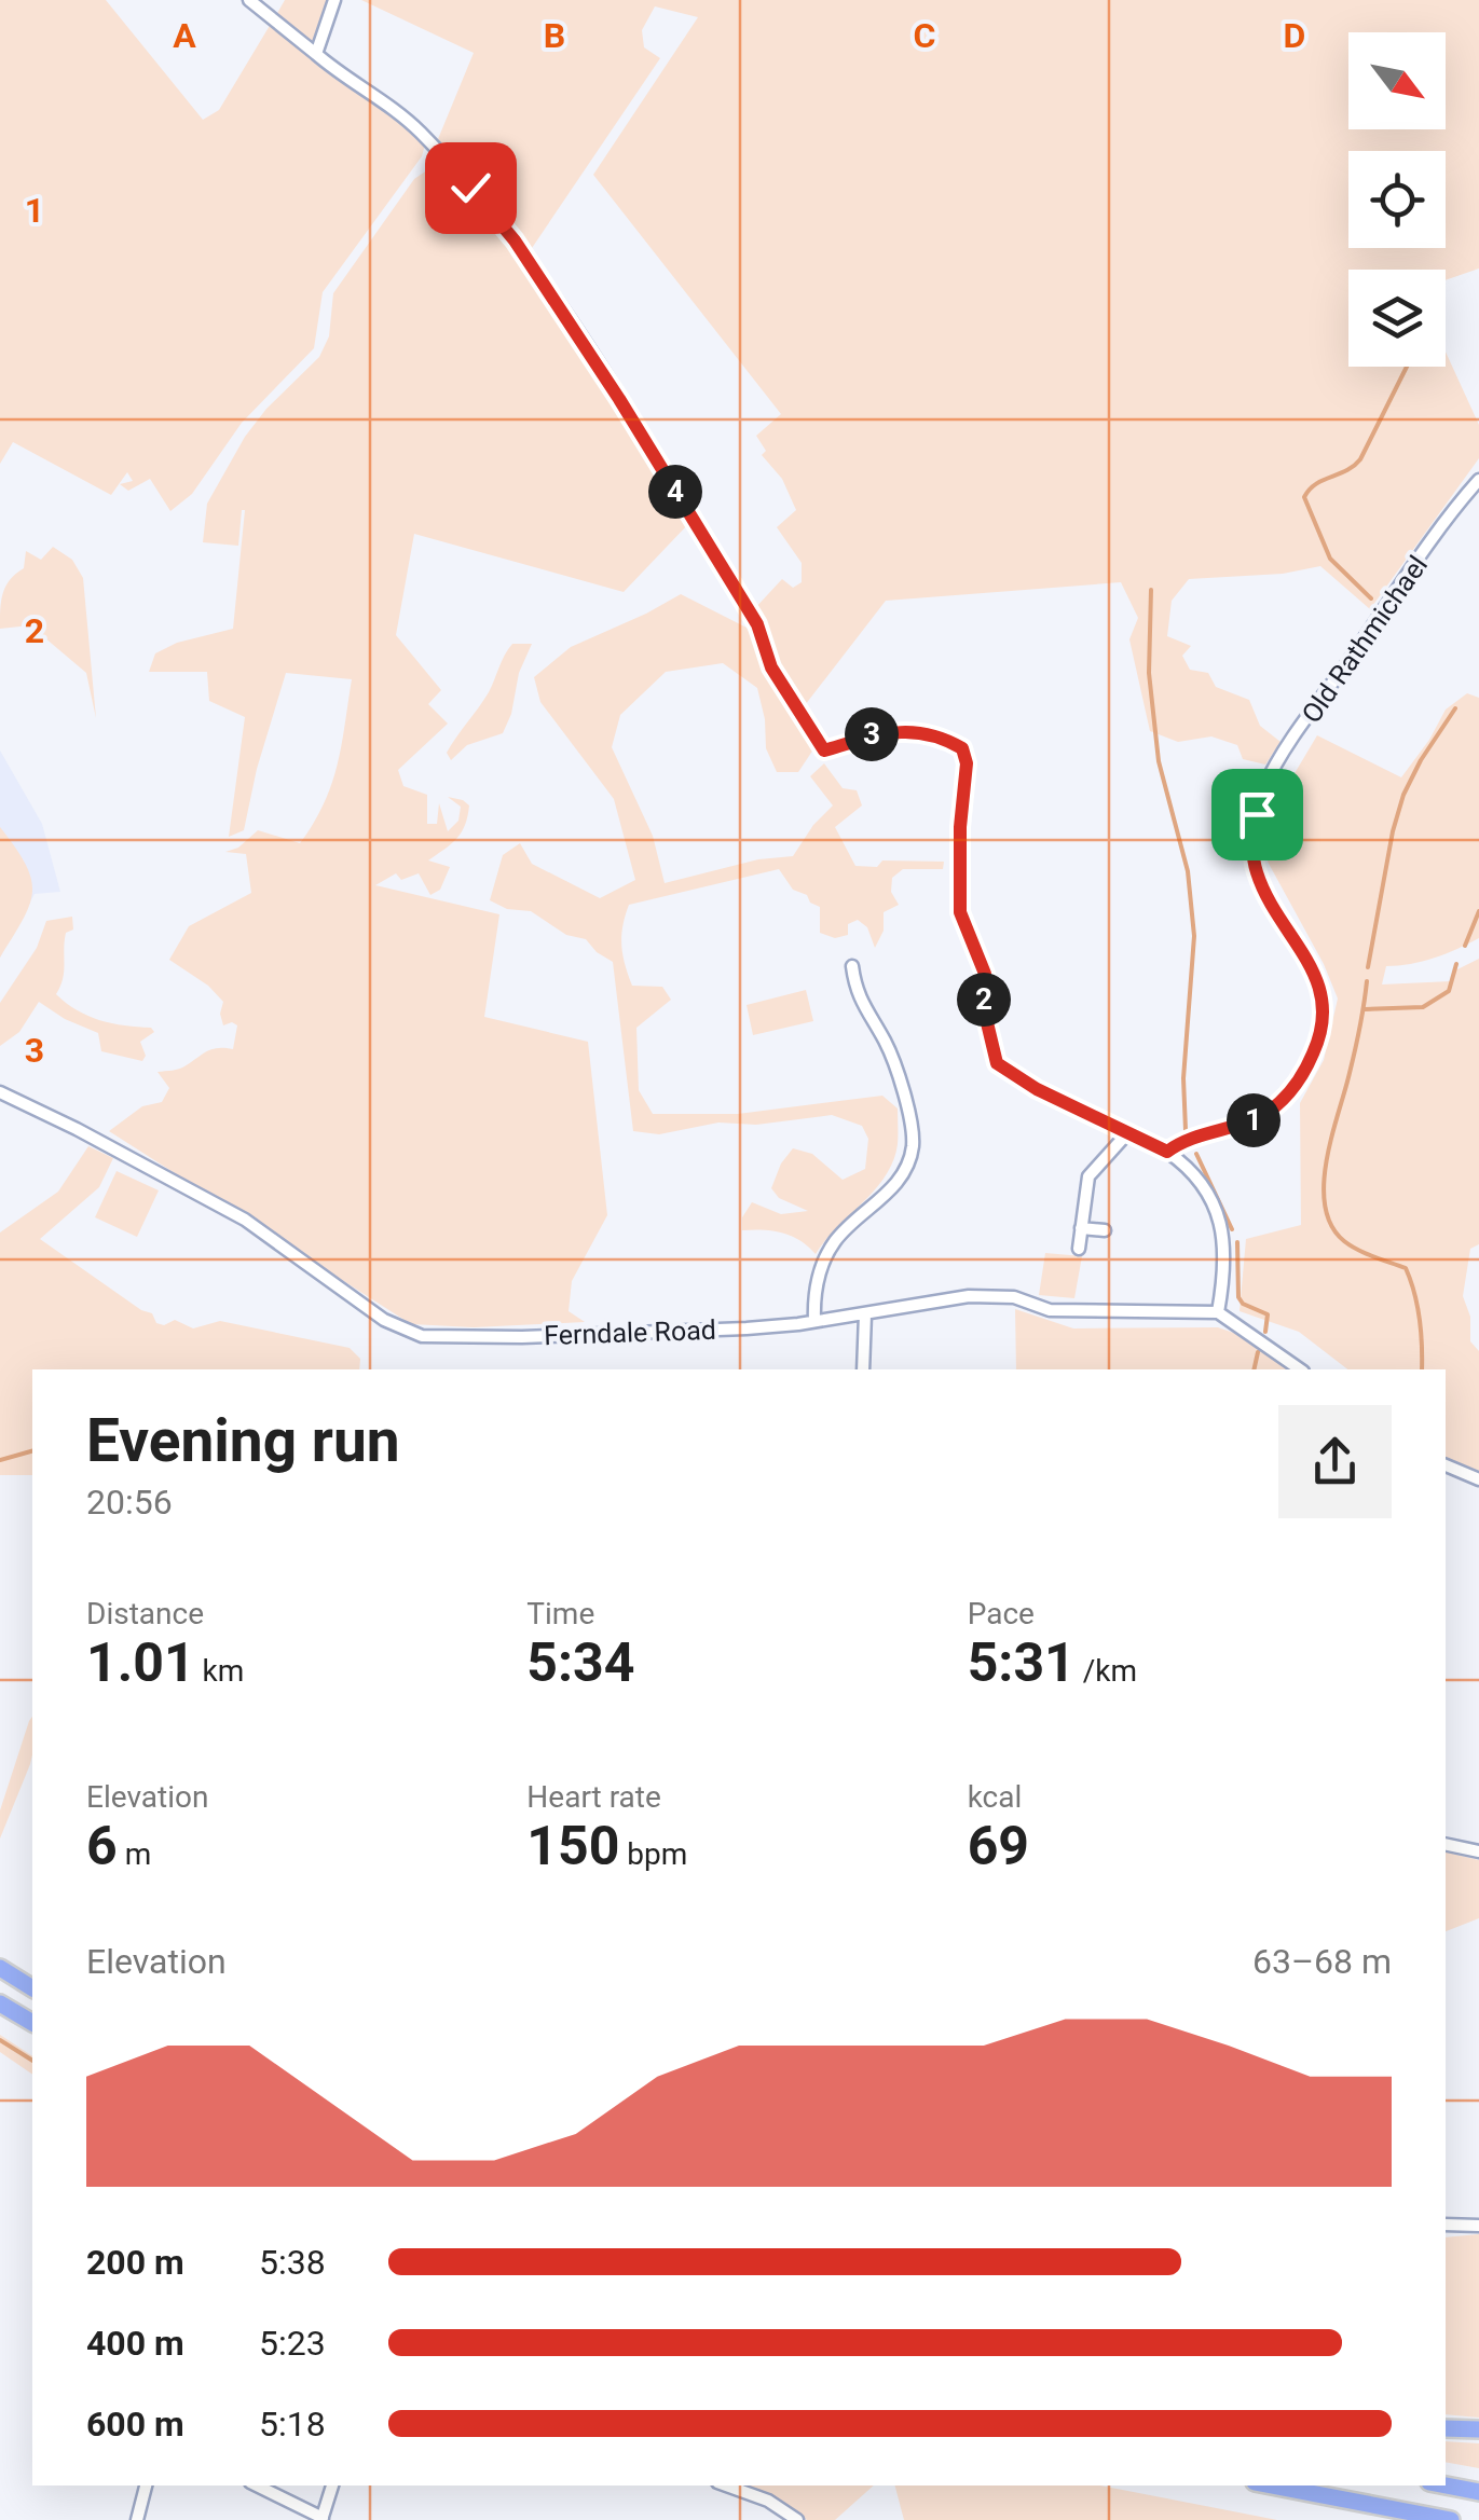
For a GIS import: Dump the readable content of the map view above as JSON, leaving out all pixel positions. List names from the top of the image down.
{
  "streets": {
    "street": ["Old Rathmichael", "Ferndale Road"]
  },
  "north": "bottom right",
  "page": {
    "pins": [
      "4",
      "3",
      "2",
      "1"
    ],
    "heading": ["Evening run", "20:56"],
    "stats": [
      ["Distance", "1.01 km"],
      ["Time", "5:34"],
      ["Pace", "5:31 /km"],
      ["Elevation", "6 m"],
      ["Heart rate", "150 bpm"],
      ["kcal", "69"]
    ],
    "chart": ["Elevation", "63–68 m"],
    "list": [
      {
        "name": "200 m",
        "note": "5:38"
      },
      {
        "name": "400 m",
        "note": "5:23"
      },
      {
        "name": "600 m",
        "note": "5:18"
      }
    ]
  },
  "grid": {
    "columns": [
      "A",
      "B",
      "C",
      "D"
    ],
    "rows": ["1", "2", "3"]
  }
}
